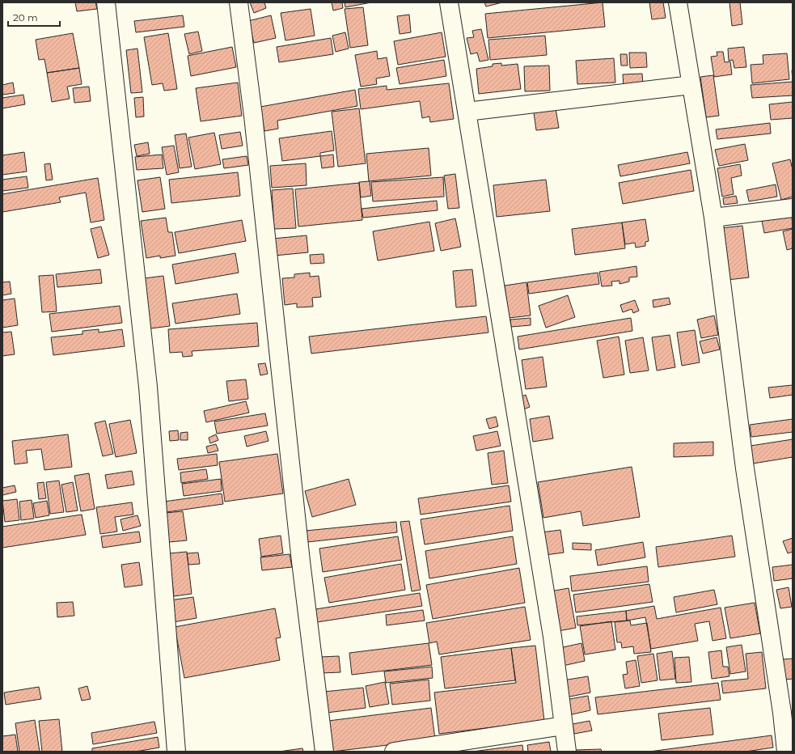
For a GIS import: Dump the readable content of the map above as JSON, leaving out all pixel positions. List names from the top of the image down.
{
  "scale_bar": "20 m"
}
